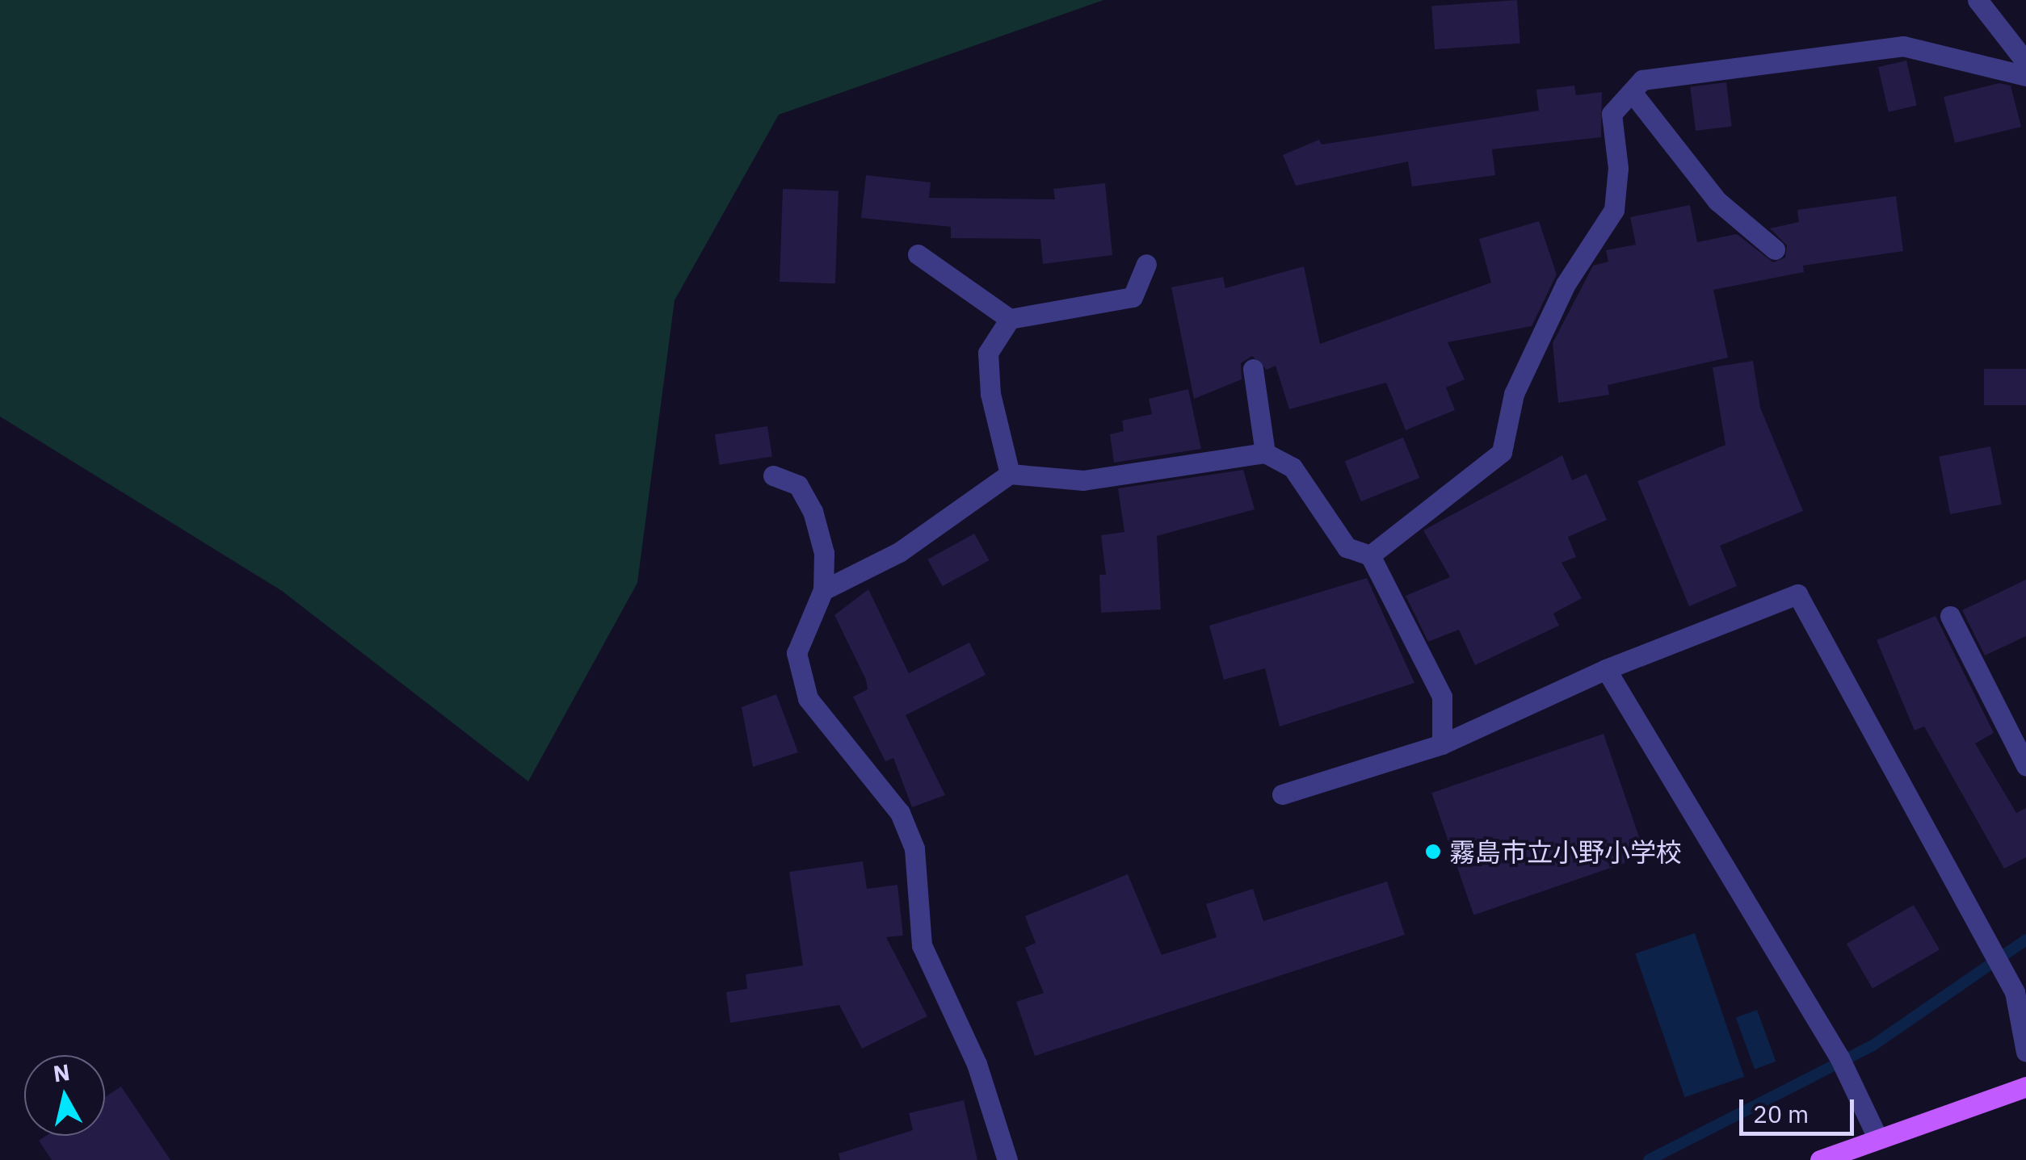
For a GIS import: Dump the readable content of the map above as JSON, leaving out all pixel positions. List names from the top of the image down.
{
  "places": ["霧島市立小野小学校"],
  "scale_bar": "20 m",
  "north": "top"
}
